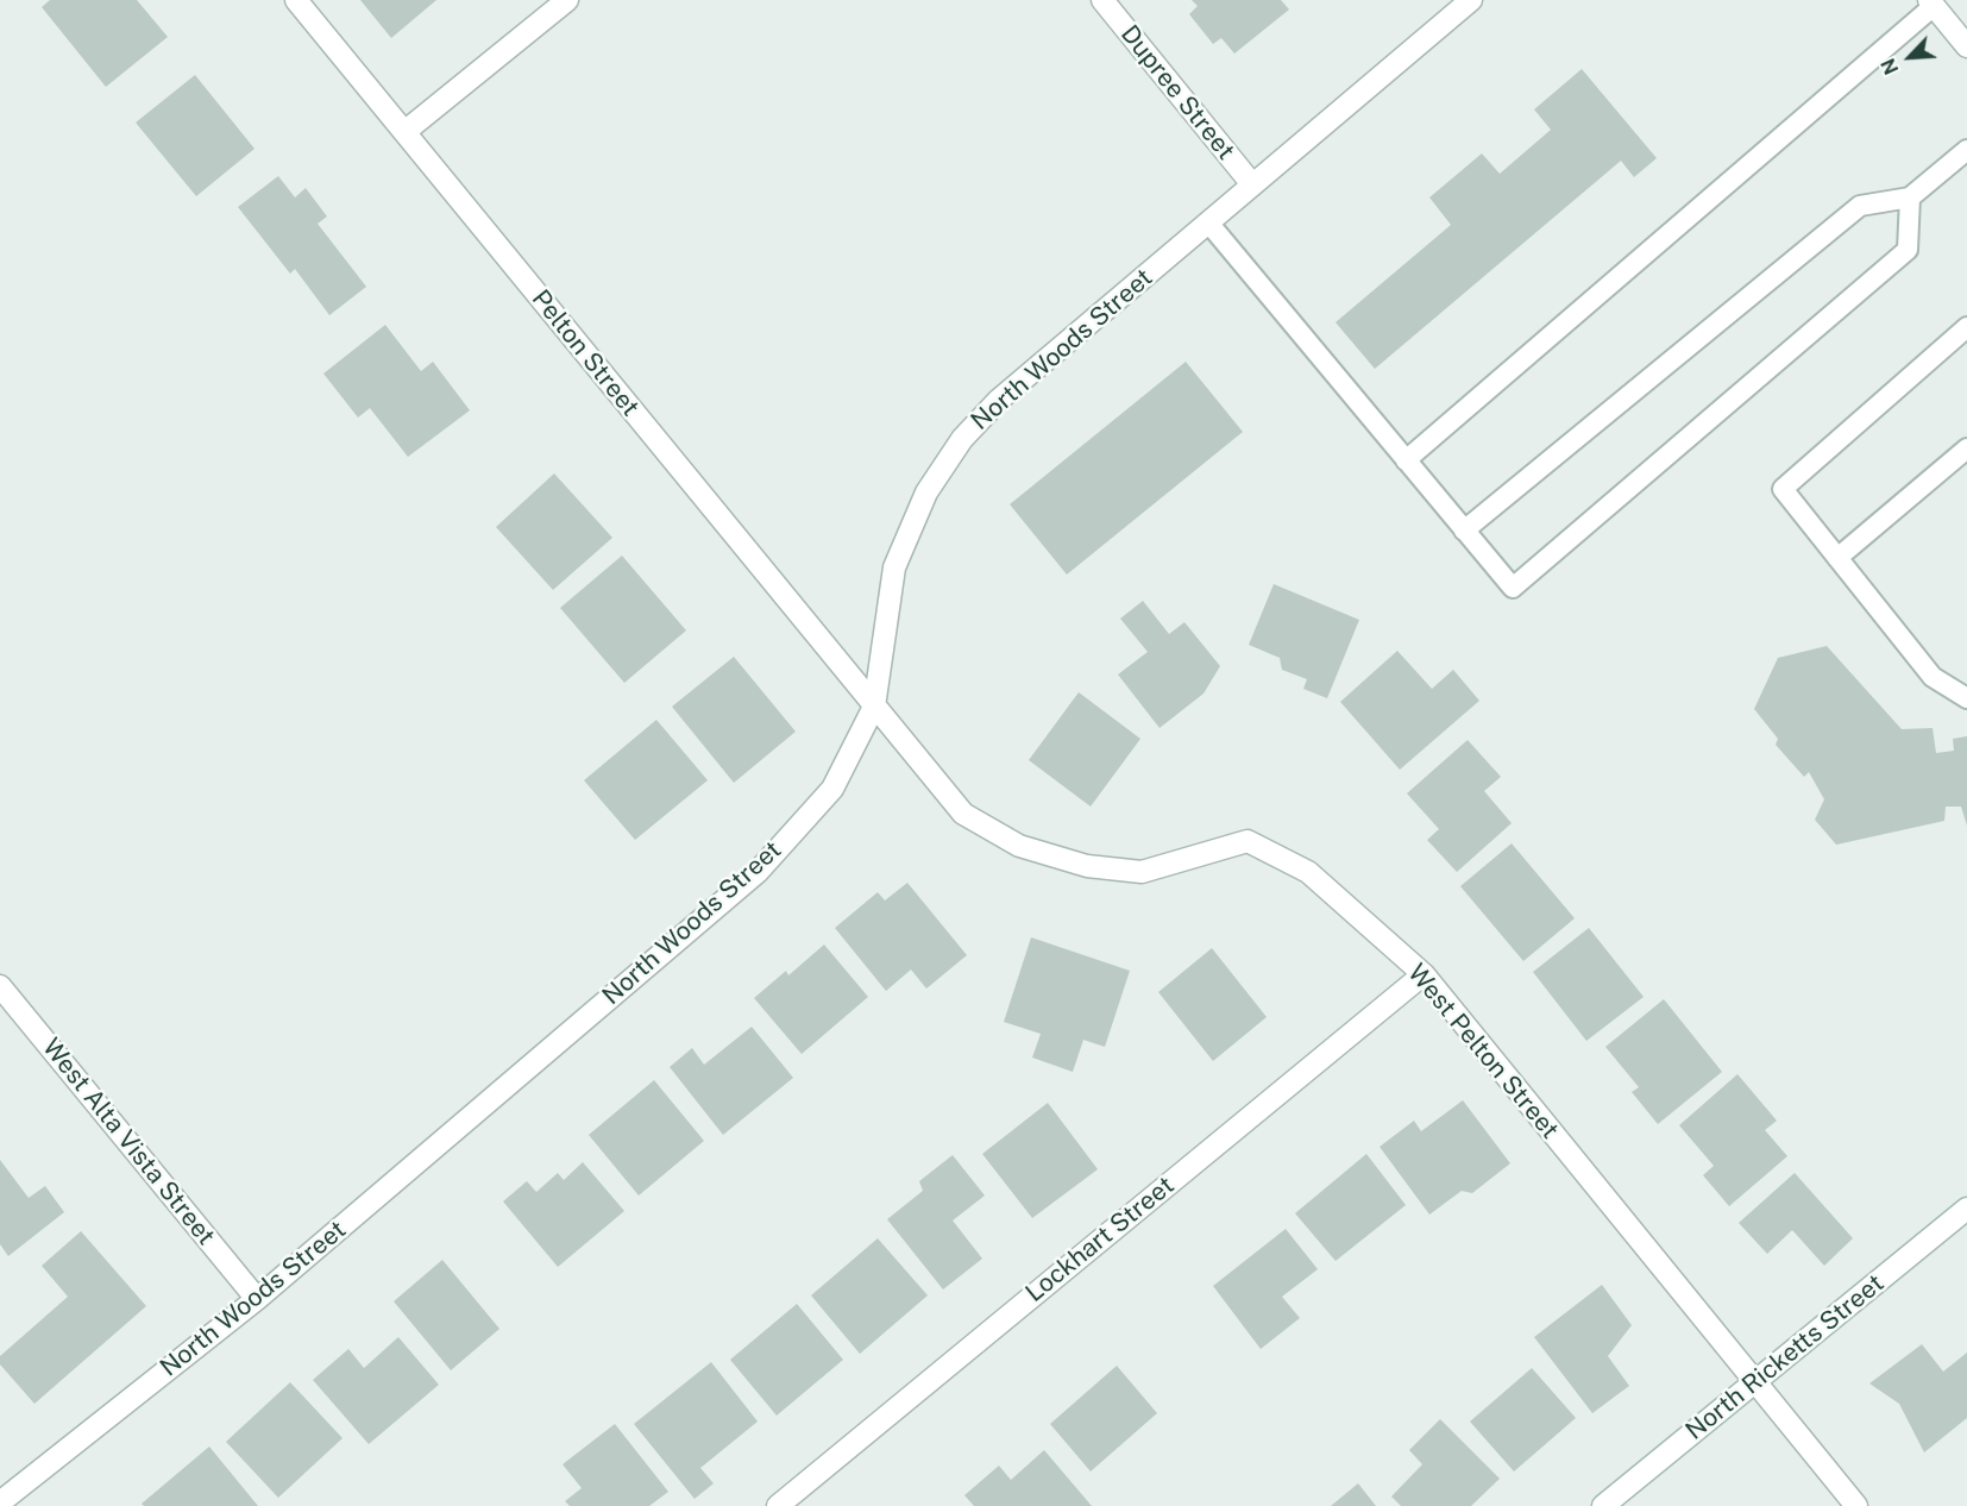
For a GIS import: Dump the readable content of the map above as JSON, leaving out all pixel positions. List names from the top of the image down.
{
  "streets": {
    "street": [
      "Dupree Street",
      "North Woods Street",
      "Pelton Street",
      "West Pelton Street",
      "West Alta Vista Street",
      "Lockhart Street",
      "North Ricketts Street"
    ]
  },
  "crossings": [
    ["Dupree Street", "North Woods Street"],
    ["North Woods Street", "Pelton Street"],
    ["North Woods Street", "West Pelton Street"],
    ["North Woods Street", "West Alta Vista Street"],
    ["Pelton Street", "West Pelton Street"],
    ["West Pelton Street", "Lockhart Street"],
    ["West Pelton Street", "North Ricketts Street"]
  ],
  "north": "bottom left"
}
